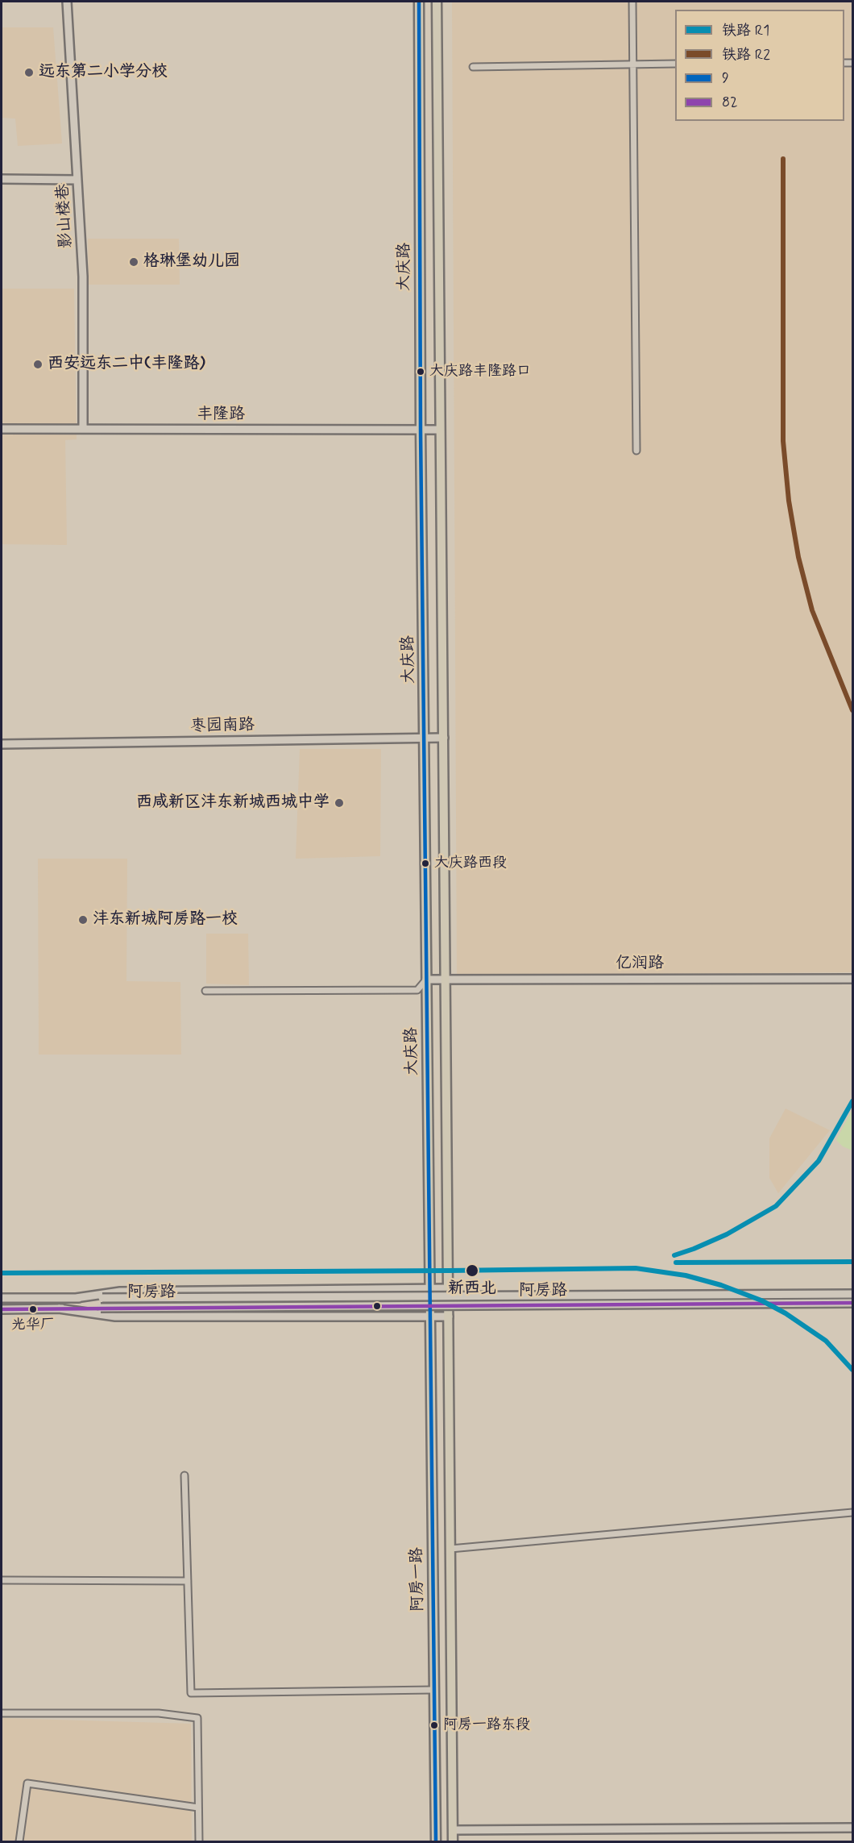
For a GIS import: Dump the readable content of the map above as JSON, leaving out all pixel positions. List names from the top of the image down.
{
  "streets": {
    "main road": [
      "影山楼巷",
      "大庆路",
      "丰隆路",
      "枣园南路",
      "亿润路",
      "阿房路",
      "阿房一路"
    ]
  },
  "crossings": [
    ["影山楼巷", "丰隆路"],
    ["大庆路", "丰隆路"],
    ["大庆路", "枣园南路"],
    ["大庆路", "亿润路"],
    ["大庆路", "阿房路"],
    ["大庆路", "阿房一路"],
    ["阿房路", "阿房一路"]
  ],
  "places": [
    "远东第二小学分校",
    "格琳堡幼儿园",
    "西安远东二中(丰隆路)",
    "大庆路丰隆路口",
    "西咸新区沣东新城西城中学",
    "大庆路西段",
    "沣东新城阿房路一校",
    "新西北",
    "光华厂",
    "阿房一路东段"
  ],
  "lines": [
    "transit line 9",
    "rail line R2",
    "rail line R1",
    "transit line 82"
  ],
  "legend": [
    "铁路 R1",
    "铁路 R2",
    "9",
    "82"
  ]
}
